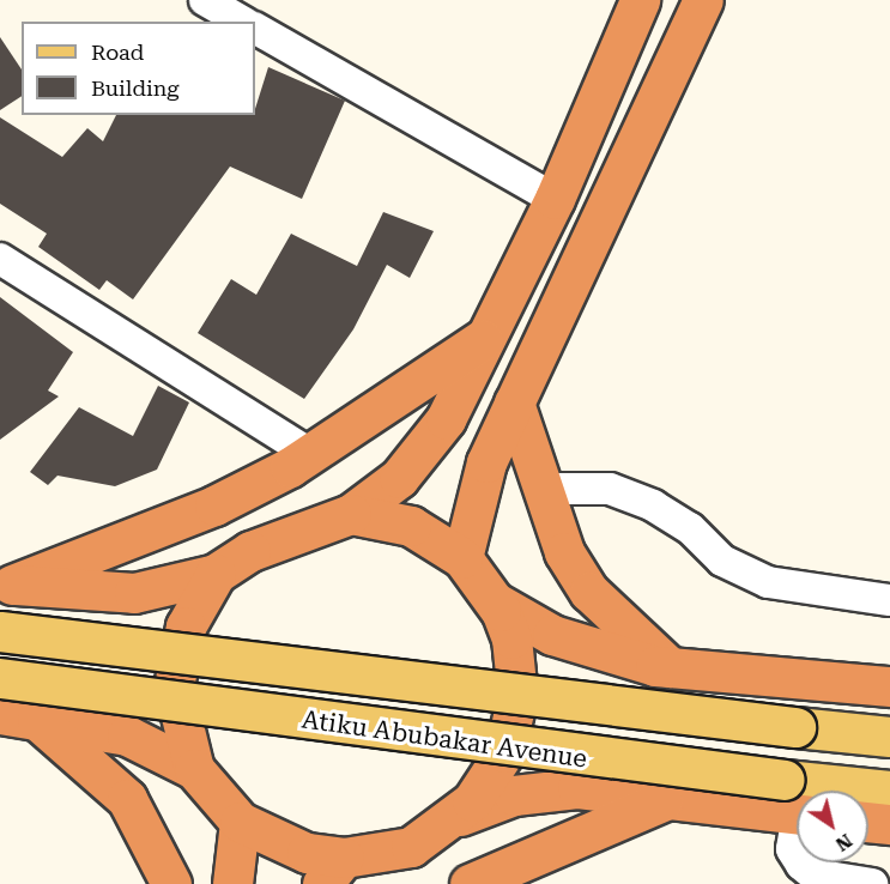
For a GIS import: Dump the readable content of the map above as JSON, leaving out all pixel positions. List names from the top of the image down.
{
  "streets": {
    "main road": ["Atiku Abubakar Avenue"]
  },
  "legend": ["Road", "Building"],
  "north": "bottom right"
}
